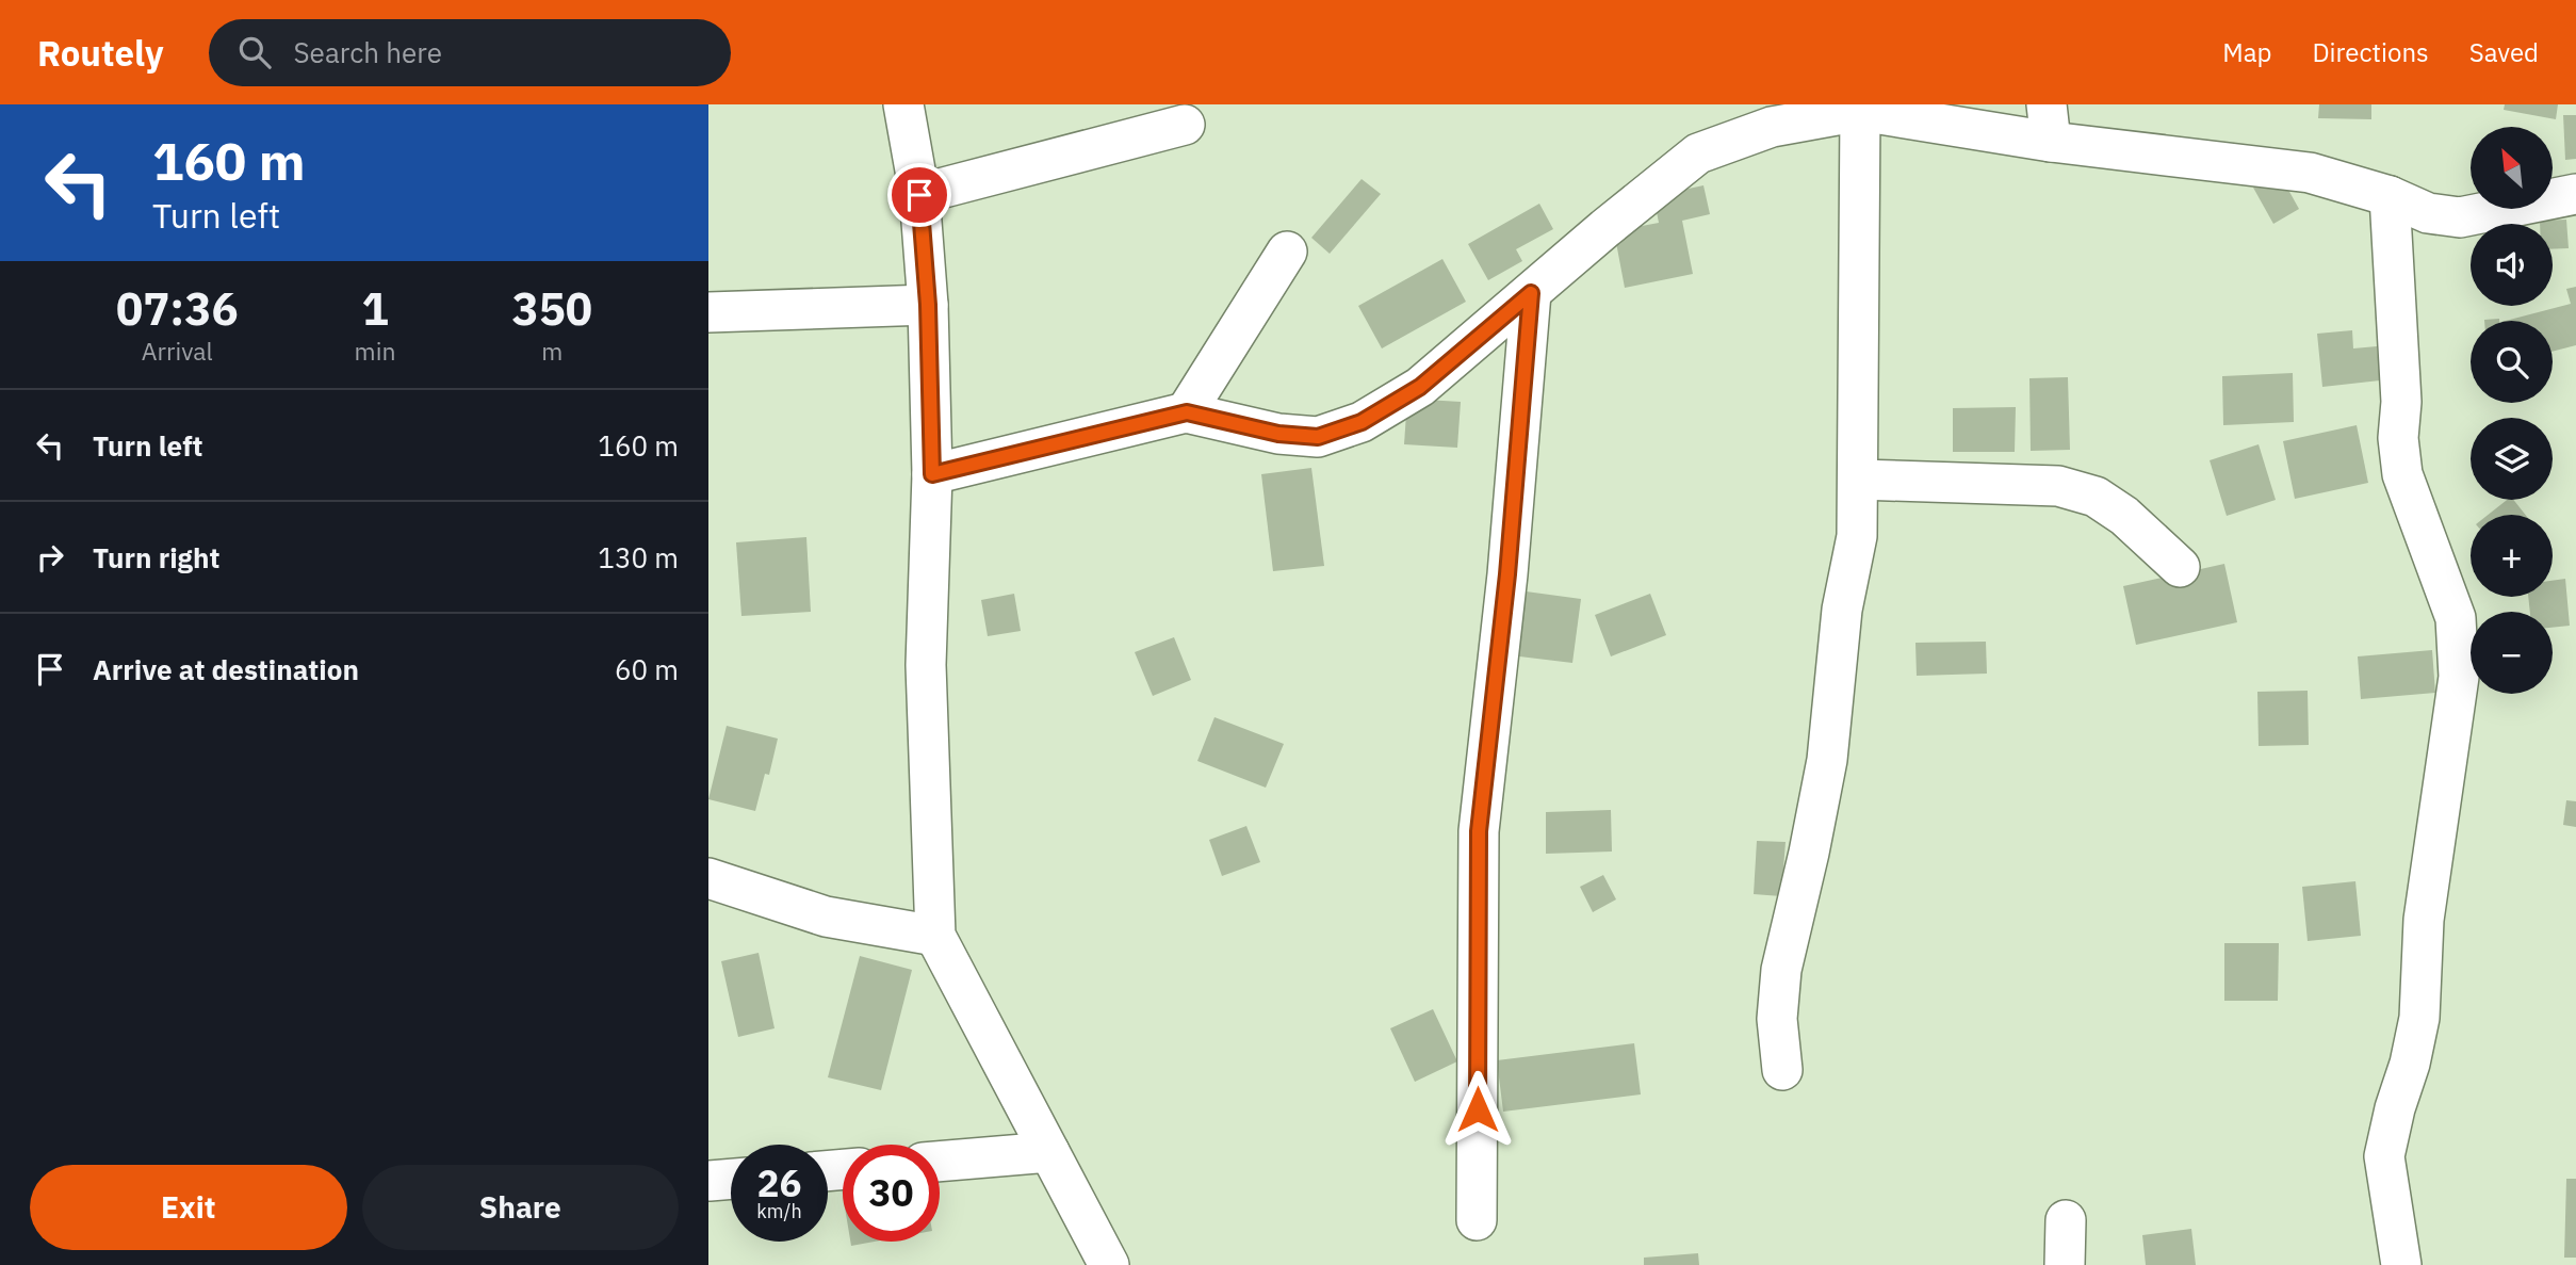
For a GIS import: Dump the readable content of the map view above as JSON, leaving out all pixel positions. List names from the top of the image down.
{
  "north": "top left",
  "page": {
    "header": "Routely",
    "search": "Search here",
    "nav": ["Map", "Directions", "Saved"],
    "turn": ["160 m", "Turn left"],
    "map_buttons": ["+", "−"],
    "eta": [
      "07:36",
      "Arrival",
      "1",
      "min",
      "350",
      "m"
    ],
    "list": [
      {
        "name": "Turn left",
        "value": "160 m"
      },
      {
        "name": "Turn right",
        "value": "130 m"
      },
      {
        "name": "Arrive at destination",
        "value": "60 m"
      }
    ],
    "speed": "26 km/h",
    "limit": "30",
    "buttons": ["Exit", "Share"]
  }
}
